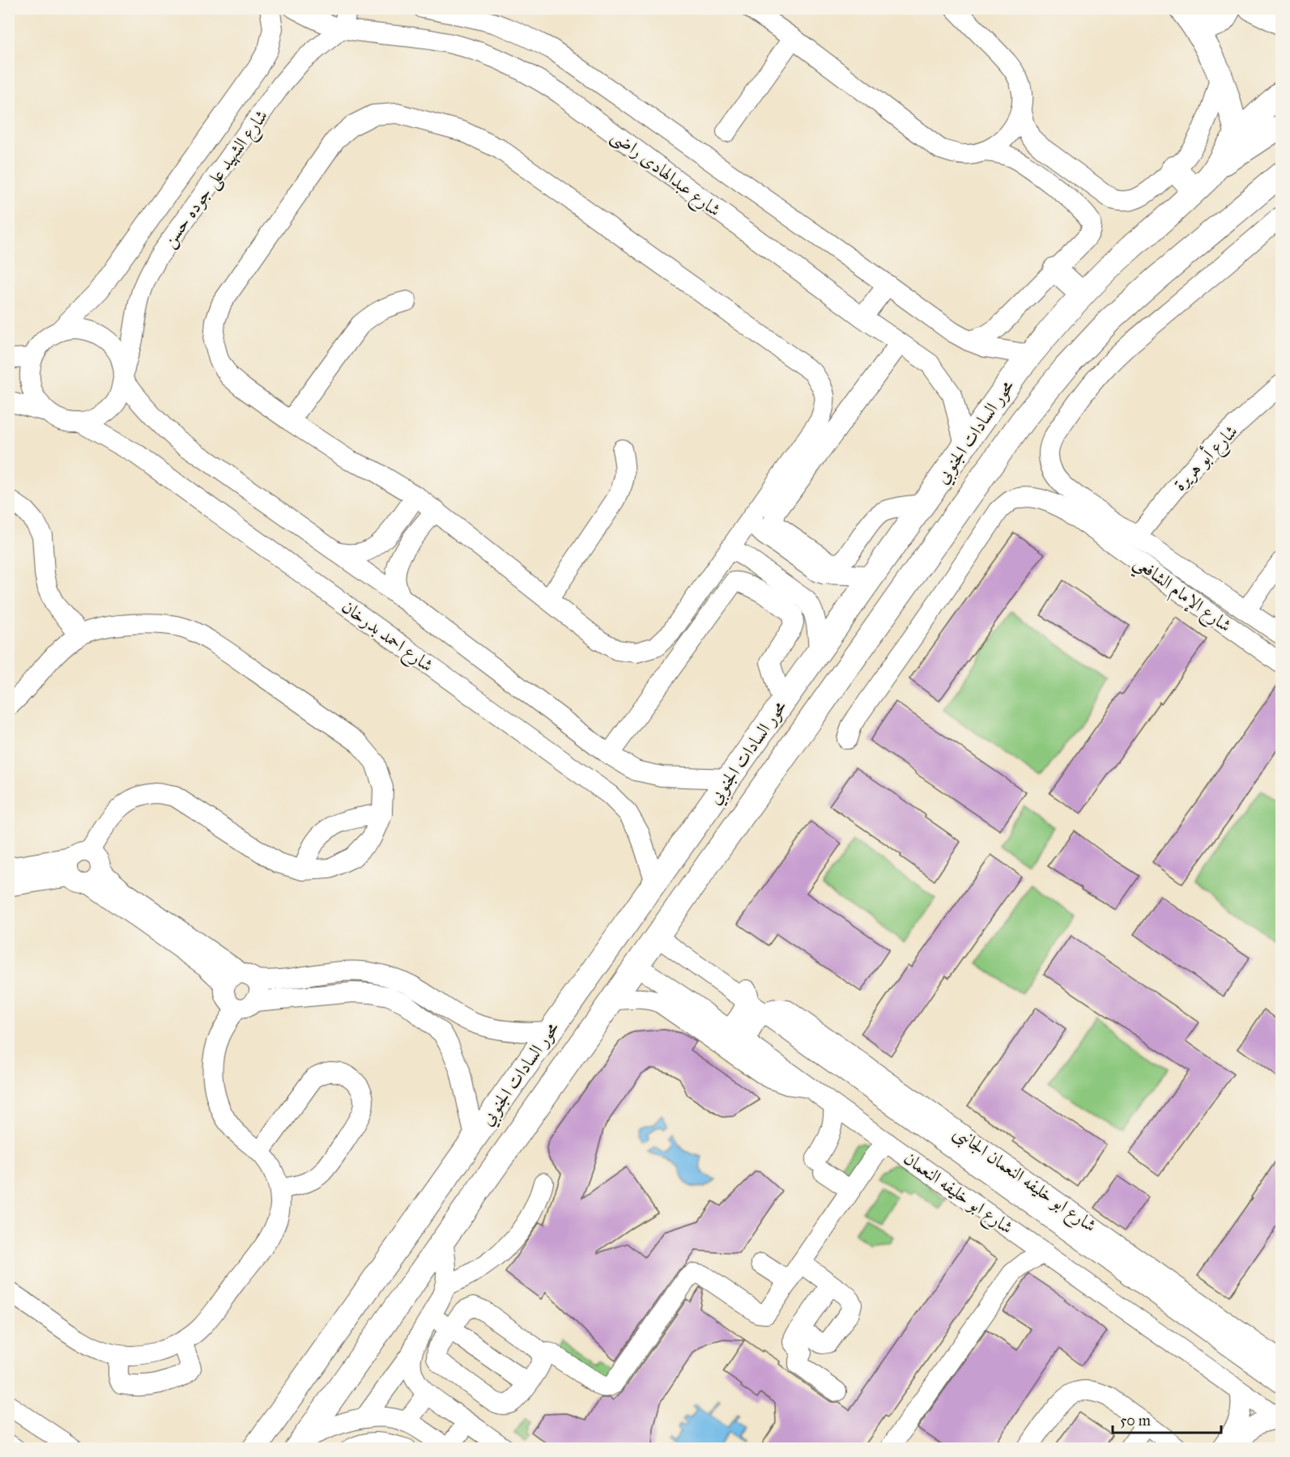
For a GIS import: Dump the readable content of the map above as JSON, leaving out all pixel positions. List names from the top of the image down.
{
  "streets": {
    "main road": ["محور السادات الجنوبي"],
    "street": [
      "شارع عبدالهادى راضى",
      "شارع الشهيد على جوده حسن",
      "شارع أبو هريرة",
      "شارع الإمام الشافعي",
      "شارع احمد بدرخان",
      "شارع ابو خليفه النعمان الجانبى",
      "شارع ابو خليفه النعمان"
    ]
  },
  "crossings": [
    ["شارع عبدالهادى راضى", "شارع الشهيد على جوده حسن"],
    ["شارع عبدالهادى راضى", "محور السادات الجنوبي"],
    ["شارع الشهيد على جوده حسن", "شارع احمد بدرخان"],
    ["محور السادات الجنوبي", "شارع احمد بدرخان"],
    ["محور السادات الجنوبي", "شارع ابو خليفه النعمان"],
    ["شارع أبو هريرة", "شارع الإمام الشافعي"],
    ["شارع ابو خليفه النعمان الجانبى", "شارع ابو خليفه النعمان"]
  ],
  "scale_bar": "50 m"
}
